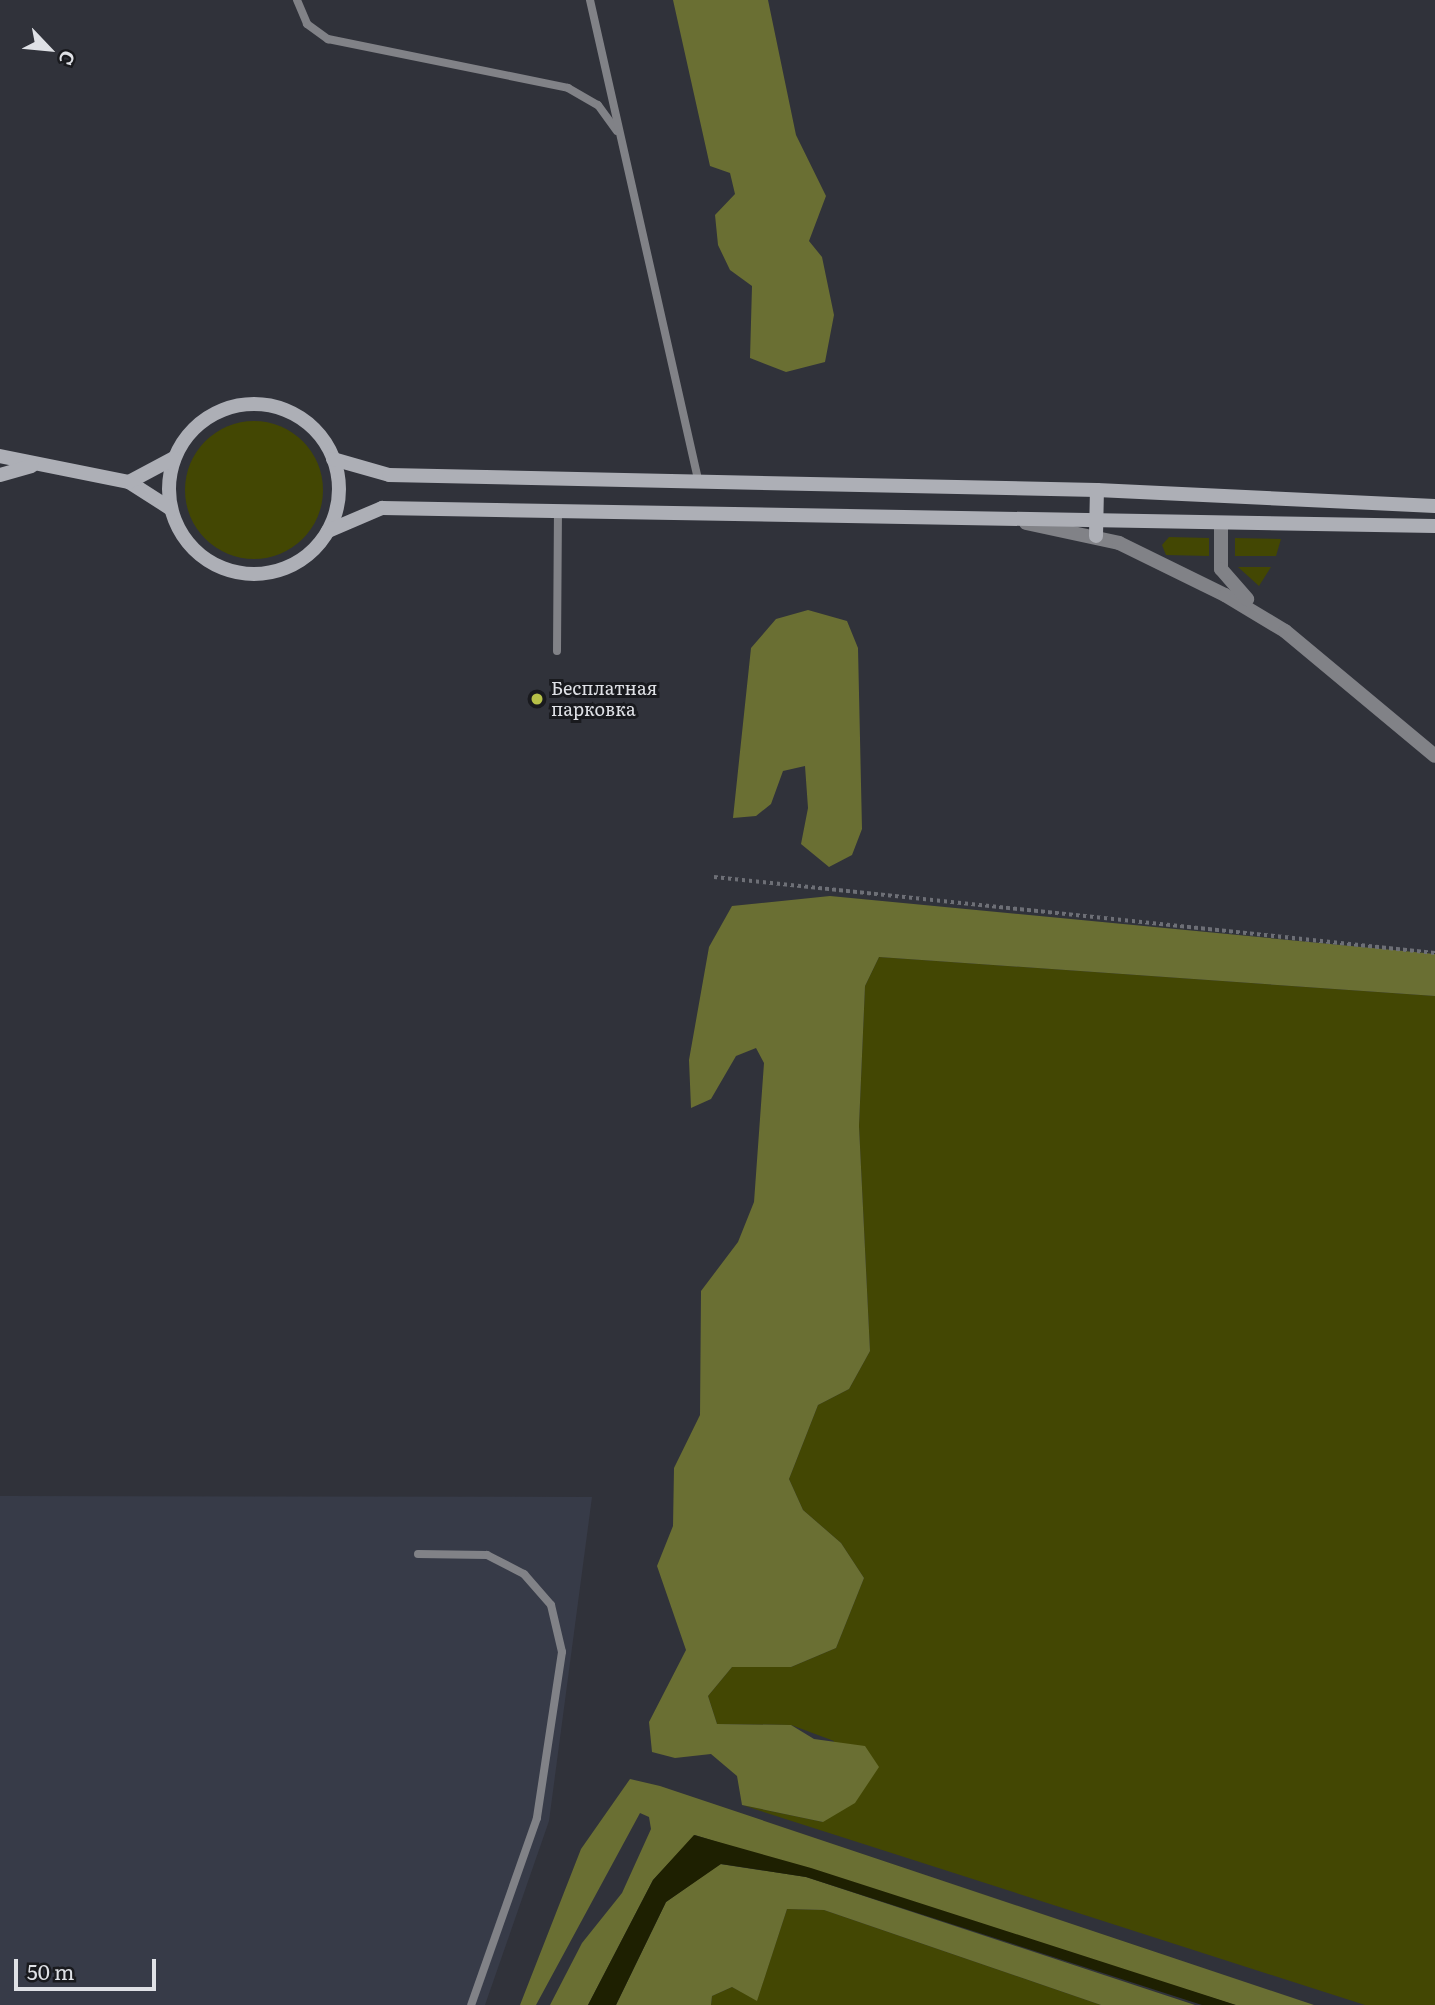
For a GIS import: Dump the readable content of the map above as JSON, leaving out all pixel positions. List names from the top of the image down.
{
  "places": ["Бесплатная парковка"],
  "scale_bar": "50 m",
  "north": "bottom right"
}
